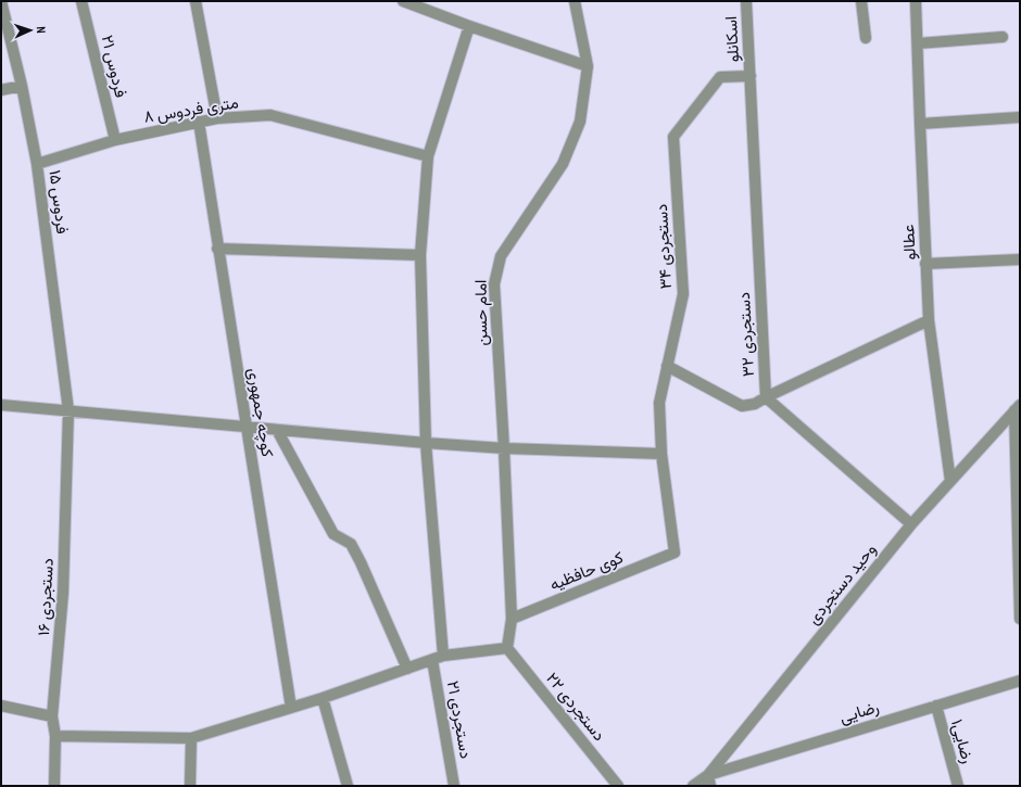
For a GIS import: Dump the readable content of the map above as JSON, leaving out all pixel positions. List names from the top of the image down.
{
  "streets": {
    "street": [
      "اسکانلو",
      "فردوس ۲۱",
      "۸ متری فردوس",
      "فردوس ۱۵",
      "عطالو",
      "دستجردی ۳۴",
      "امام حسن",
      "دستجردی ۳۲",
      "کوچه جمهوری",
      "کوی حافظیه",
      "وحید دستجردی",
      "دستجردی ۱۶",
      "دستجردی ۲۲",
      "رضایی",
      "دستجردی ۲۱",
      "رضایی۱"
    ]
  },
  "crossings": [
    ["اسکانلو", "دستجردی ۳۴"],
    ["اسکانلو", "دستجردی ۳۲"],
    ["فردوس ۲۱", "۸ متری فردوس"],
    ["۸ متری فردوس", "فردوس ۱۵"],
    ["۸ متری فردوس", "کوچه جمهوری"],
    ["فردوس ۱۵", "دستجردی ۱۶"],
    ["عطالو", "وحید دستجردی"],
    ["دستجردی ۳۴", "دستجردی ۳۲"],
    ["دستجردی ۳۴", "کوی حافظیه"],
    ["امام حسن", "کوی حافظیه"],
    ["امام حسن", "دستجردی ۲۲"],
    ["دستجردی ۳۲", "وحید دستجردی"],
    ["وحید دستجردی", "رضایی"],
    ["رضایی", "رضایی۱"]
  ],
  "north": "right"
}
